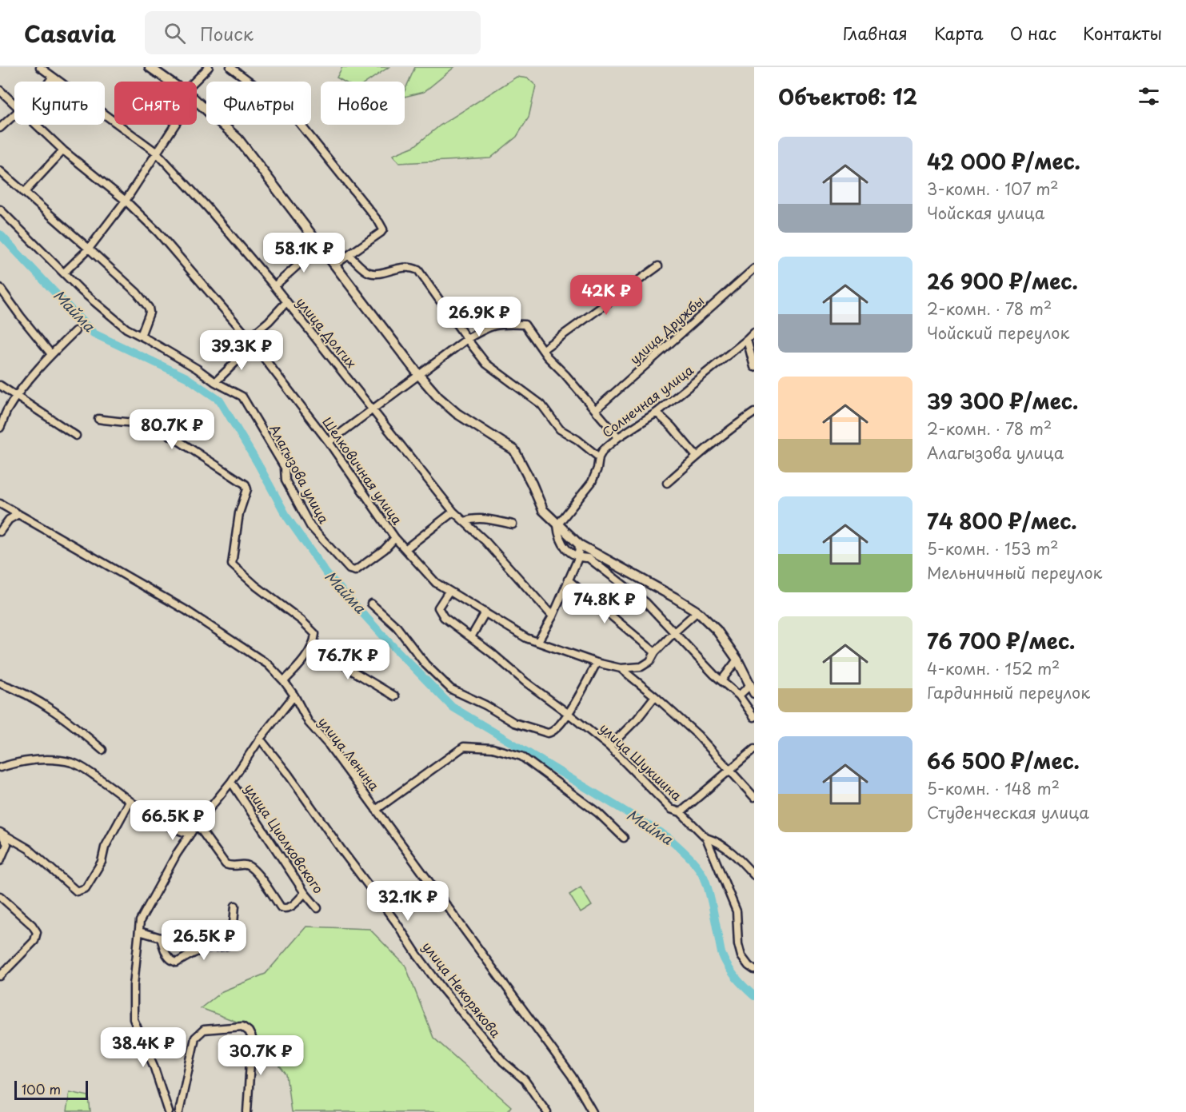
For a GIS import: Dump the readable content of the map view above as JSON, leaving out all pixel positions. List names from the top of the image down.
{
  "streets": {
    "street": [
      "улица Дружбы",
      "улица Долгих",
      "Солнечная улица",
      "Шелковичная улица",
      "Алагызова улица",
      "улица Ленина",
      "улица Шукшина",
      "улица Циолковского",
      "улица Некорякова"
    ]
  },
  "crossings": [
    ["Шелковичная улица", "Алагызова улица"],
    ["Шелковичная улица", "улица Шукшина"]
  ],
  "water": ["Майма"],
  "scale_bar": "100 m",
  "page": {
    "header": "Casavia",
    "search": "Поиск",
    "nav": [
      "Главная",
      "Карта",
      "О нас",
      "Контакты"
    ],
    "heading": "Объектов: 12",
    "chip": [
      "Купить",
      "Снять",
      "Фильтры",
      "Новое"
    ],
    "list": [
      {
        "name": "42 000 ₽/мес.",
        "note": "3-комн. · 107 m² · Чойская улица"
      },
      {
        "name": "26 900 ₽/мес.",
        "note": "2-комн. · 78 m² · Чойский переулок"
      },
      {
        "name": "39 300 ₽/мес.",
        "note": "2-комн. · 78 m² · Алагызова улица"
      },
      {
        "name": "74 800 ₽/мес.",
        "note": "5-комн. · 153 m² · Мельничный переулок"
      },
      {
        "name": "76 700 ₽/мес.",
        "note": "4-комн. · 152 m² · Гардинный переулок"
      },
      {
        "name": "66 500 ₽/мес.",
        "note": "5-комн. · 148 m² · Студенческая улица"
      }
    ],
    "price": [
      "58.1K ₽",
      "42K ₽",
      "26.9K ₽",
      "39.3K ₽",
      "80.7K ₽",
      "74.8K ₽",
      "76.7K ₽",
      "66.5K ₽",
      "32.1K ₽",
      "26.5K ₽",
      "38.4K ₽",
      "30.7K ₽"
    ],
    "scale": "100 m"
  }
}
